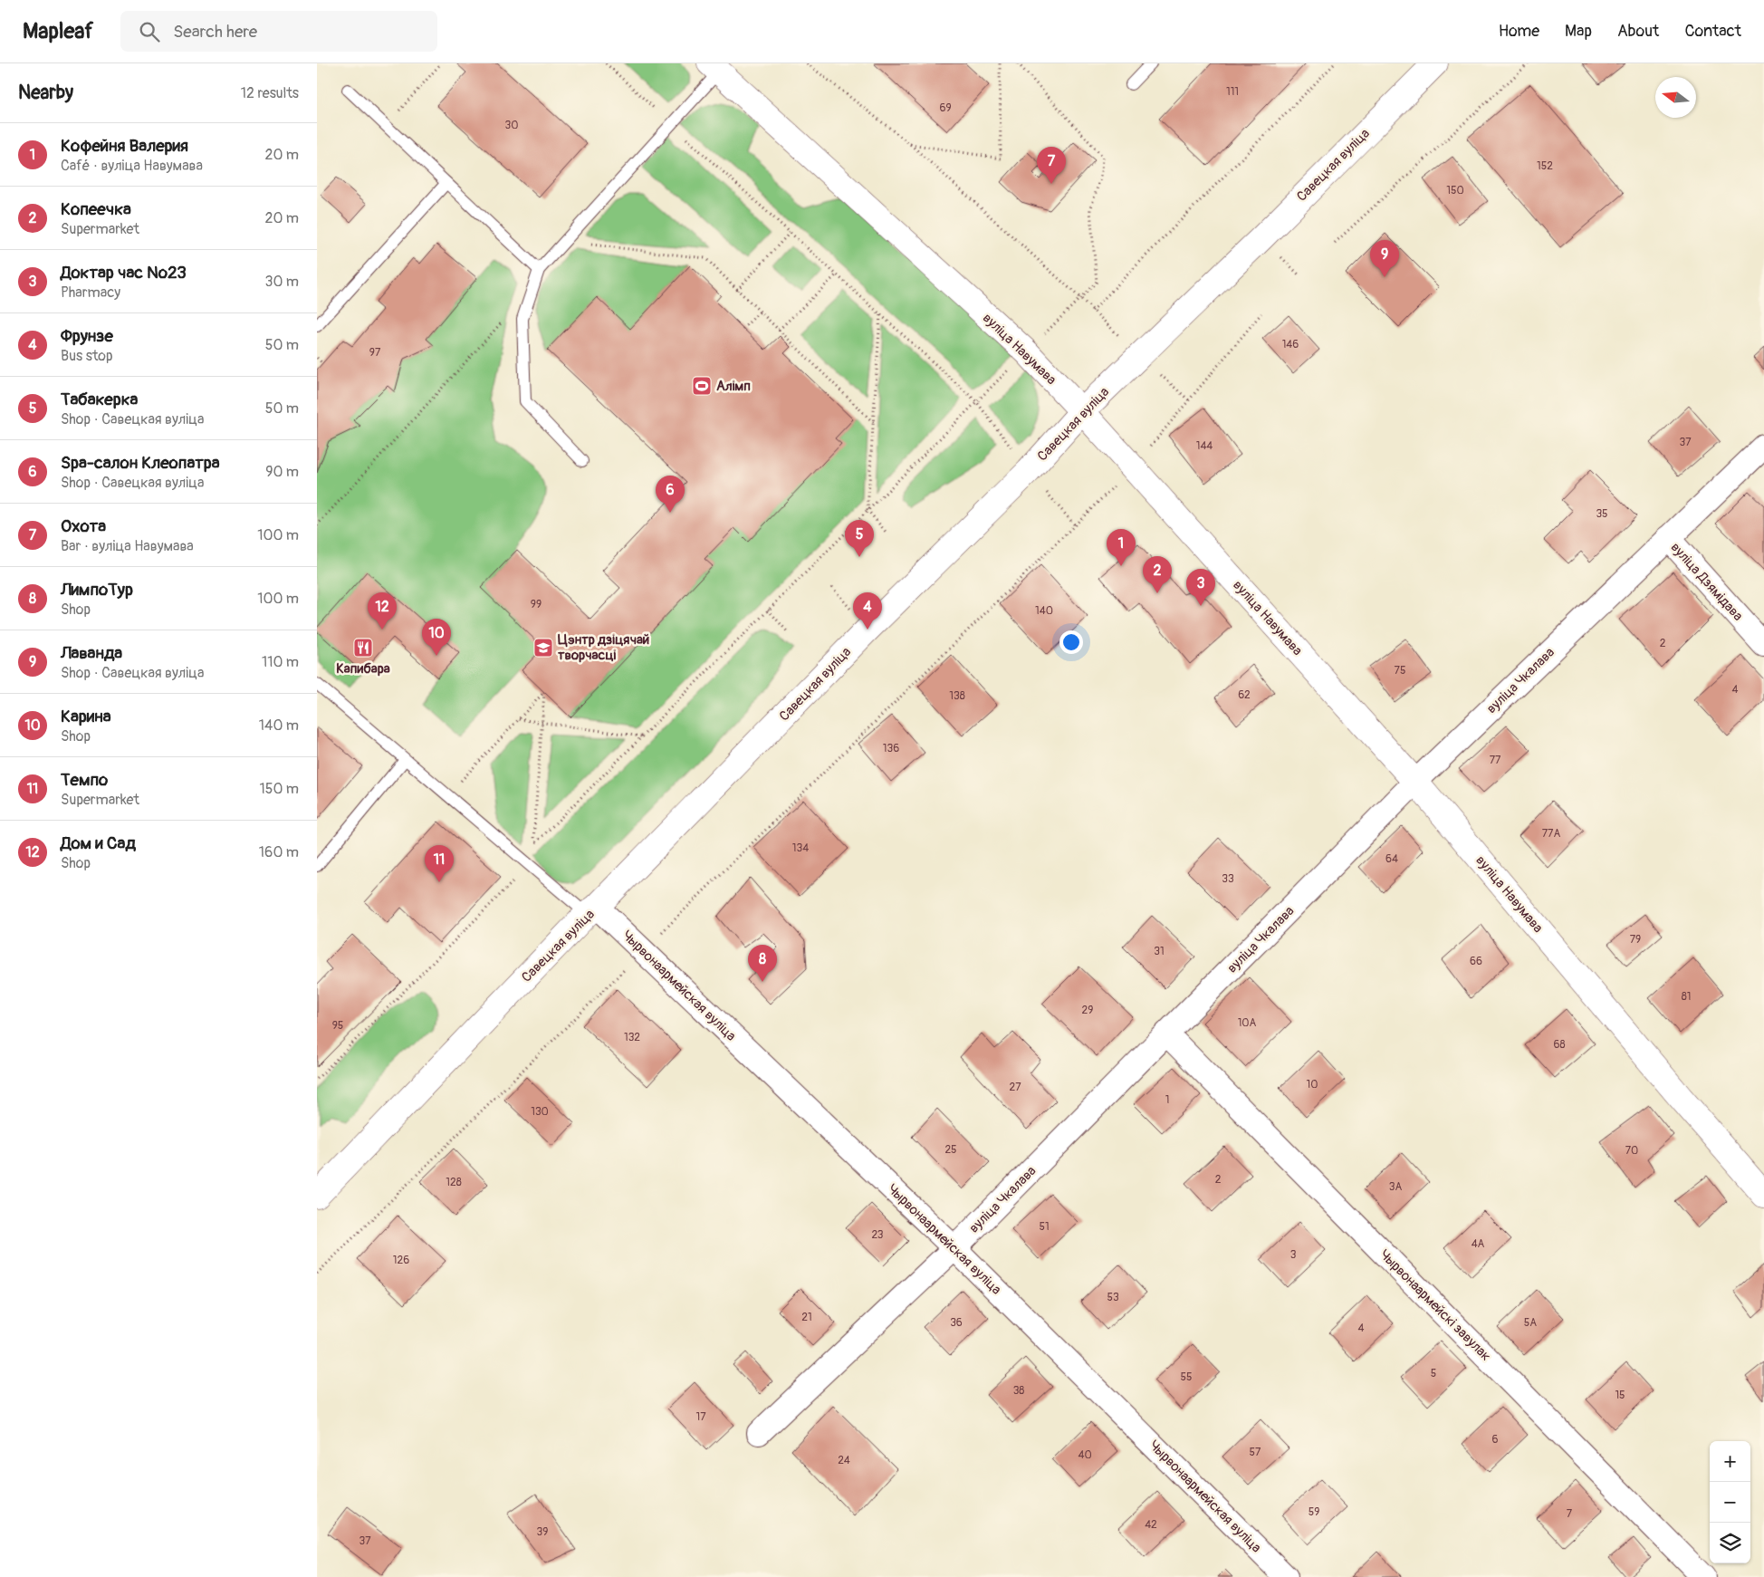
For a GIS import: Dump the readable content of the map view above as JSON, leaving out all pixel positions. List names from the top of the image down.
{
  "streets": {
    "street": [
      "Савецкая вуліца",
      "вуліца Навумава",
      "вуліца Дзямідава",
      "вуліца Чкалава",
      "Чырвонаармейская вуліца",
      "Чырвонаармейскі завулак"
    ]
  },
  "crossings": [
    ["Савецкая вуліца", "вуліца Навумава"],
    ["Савецкая вуліца", "Чырвонаармейская вуліца"],
    ["вуліца Навумава", "вуліца Чкалава"],
    ["вуліца Дзямідава", "вуліца Чкалава"],
    ["вуліца Чкалава", "Чырвонаармейская вуліца"],
    ["вуліца Чкалава", "Чырвонаармейскі завулак"]
  ],
  "places": {
    "sports": ["Алімп"],
    "restaurant": ["Капибара"],
    "school or university": ["Цэнтр дзіцячай творчасці"]
  },
  "house_numbers": [
    "111",
    "69",
    "30",
    "152",
    "150",
    "146",
    "97",
    "37",
    "144",
    "35",
    "99",
    "140",
    "2",
    "75",
    "4",
    "62",
    "138",
    "136",
    "77",
    "77А",
    "134",
    "64",
    "33",
    "79",
    "31",
    "66",
    "81",
    "29",
    "10А",
    "95",
    "132",
    "68",
    "10",
    "27",
    "1",
    "130",
    "25",
    "70",
    "2",
    "128",
    "3А",
    "51",
    "23",
    "4А",
    "3",
    "126",
    "53",
    "21",
    "36",
    "5А",
    "4",
    "5",
    "55",
    "38",
    "15",
    "17",
    "6",
    "57",
    "40",
    "24",
    "59",
    "7",
    "42",
    "39",
    "37"
  ],
  "north": "left",
  "page": {
    "header": "Mapleaf",
    "search": "Search here",
    "nav": [
      "Home",
      "Map",
      "About",
      "Contact"
    ],
    "heading": ["Nearby", "12 results"],
    "list": [
      {
        "mark": "1",
        "name": "Кофейня Валерия",
        "note": "Café · вуліца Навумава",
        "value": "20 m"
      },
      {
        "mark": "2",
        "name": "Копеечка",
        "note": "Supermarket",
        "value": "20 m"
      },
      {
        "mark": "3",
        "name": "Доктар час №23",
        "note": "Pharmacy",
        "value": "30 m"
      },
      {
        "mark": "4",
        "name": "Фрунзе",
        "note": "Bus stop",
        "value": "50 m"
      },
      {
        "mark": "5",
        "name": "Табакерка",
        "note": "Shop · Савецкая вуліца",
        "value": "50 m"
      },
      {
        "mark": "6",
        "name": "Spa-салон Клеопатра",
        "note": "Shop · Савецкая вуліца",
        "value": "90 m"
      },
      {
        "mark": "7",
        "name": "Охота",
        "note": "Bar · вуліца Навумава",
        "value": "100 m"
      },
      {
        "mark": "8",
        "name": "ЛимпоТур",
        "note": "Shop",
        "value": "100 m"
      },
      {
        "mark": "9",
        "name": "Лаванда",
        "note": "Shop · Савецкая вуліца",
        "value": "110 m"
      },
      {
        "mark": "10",
        "name": "Карина",
        "note": "Shop",
        "value": "140 m"
      },
      {
        "mark": "11",
        "name": "Темпо",
        "note": "Supermarket",
        "value": "150 m"
      },
      {
        "mark": "12",
        "name": "Дом и Сад",
        "note": "Shop",
        "value": "160 m"
      }
    ],
    "pins": [
      "7",
      "9",
      "6",
      "5",
      "1",
      "2",
      "3",
      "4",
      "12",
      "10",
      "11",
      "8"
    ],
    "map_buttons": ["+", "−"]
  }
}
